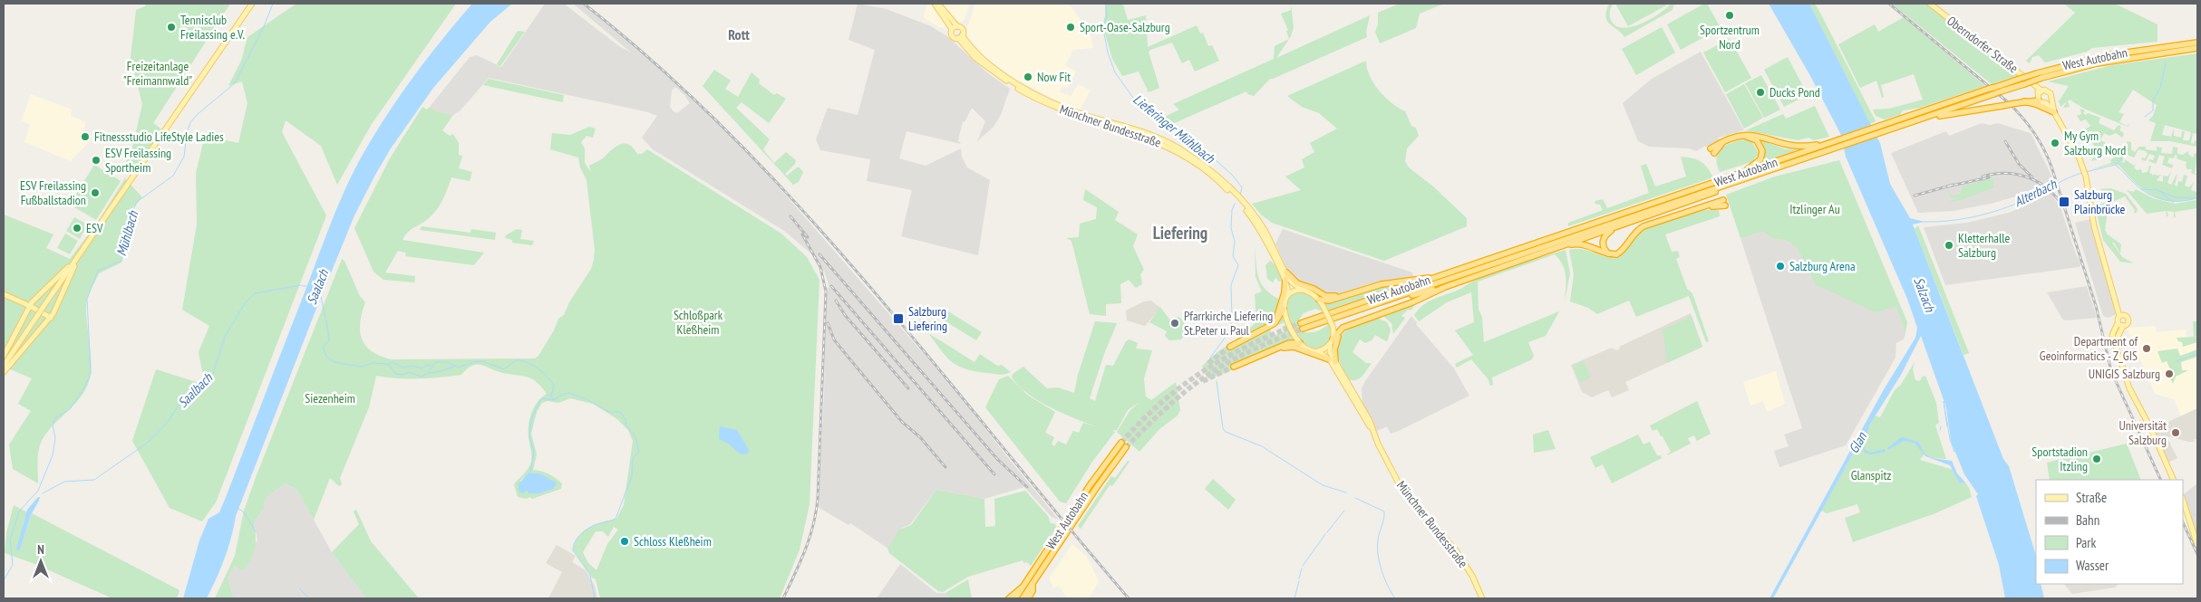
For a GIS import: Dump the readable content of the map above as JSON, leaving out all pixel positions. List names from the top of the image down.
{
  "streets": {
    "highway": ["West Autobahn"],
    "main road": ["Oberndorfer Straße", "Münchner Bundesstraße"]
  },
  "districts": ["Rott", "Liefering"],
  "water": [
    "Lieferinger Mühlbach",
    "Alterbach",
    "Mühlbach",
    "Saalach",
    "Salzach",
    "Saalbach",
    "Glan"
  ],
  "parks": [
    "Freizeitanlage \"Freimannwald\"",
    "Itzlinger Au",
    "Schloßpark Kleßheim",
    "Siezenheim",
    "Glanspitz"
  ],
  "places": {
    "other": [
      "Sportzentrum Nord",
      "Tennisclub Freilassing e.V.",
      "Sport-Oase-Salzburg",
      "Now Fit",
      "Ducks Pond",
      "Fitnessstudio LifeStyle Ladies",
      "My Gym Salzburg Nord",
      "ESV Freilassing Sportheim",
      "ESV Freilassing Fußballstadion",
      "ESV",
      "Kletterhalle Salzburg",
      "Salzburg Arena",
      "Pfarrkirche Liefering St.Peter u. Paul",
      "Department of Geoinformatics - Z_GIS",
      "UNIGIS Salzburg",
      "Universität Salzburg",
      "Sportstadion Itzling",
      "Schloss Kleßheim"
    ],
    "transit": ["Salzburg Plainbrücke", "Salzburg Liefering"]
  },
  "legend": [
    "Straße",
    "Bahn",
    "Park",
    "Wasser"
  ],
  "north": "top"
}
